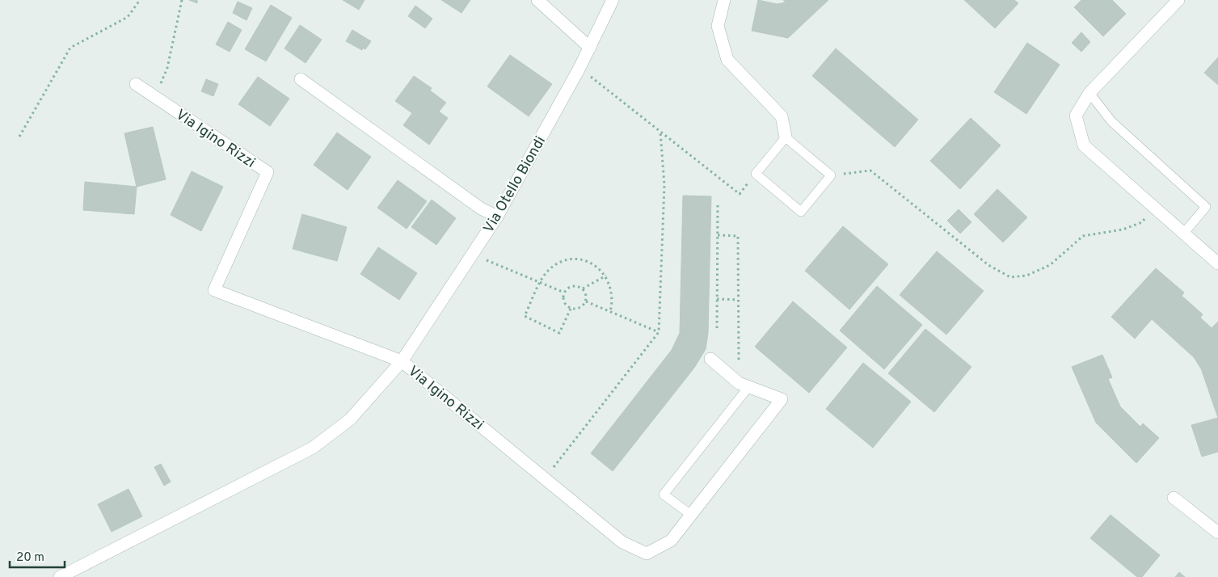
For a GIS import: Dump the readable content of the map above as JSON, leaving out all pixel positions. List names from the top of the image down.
{
  "streets": {
    "street": ["Via Igino Rizzi", "Via Otello Biondi"]
  },
  "crossings": [
    ["Via Igino Rizzi", "Via Otello Biondi"]
  ],
  "scale_bar": "20 m"
}
